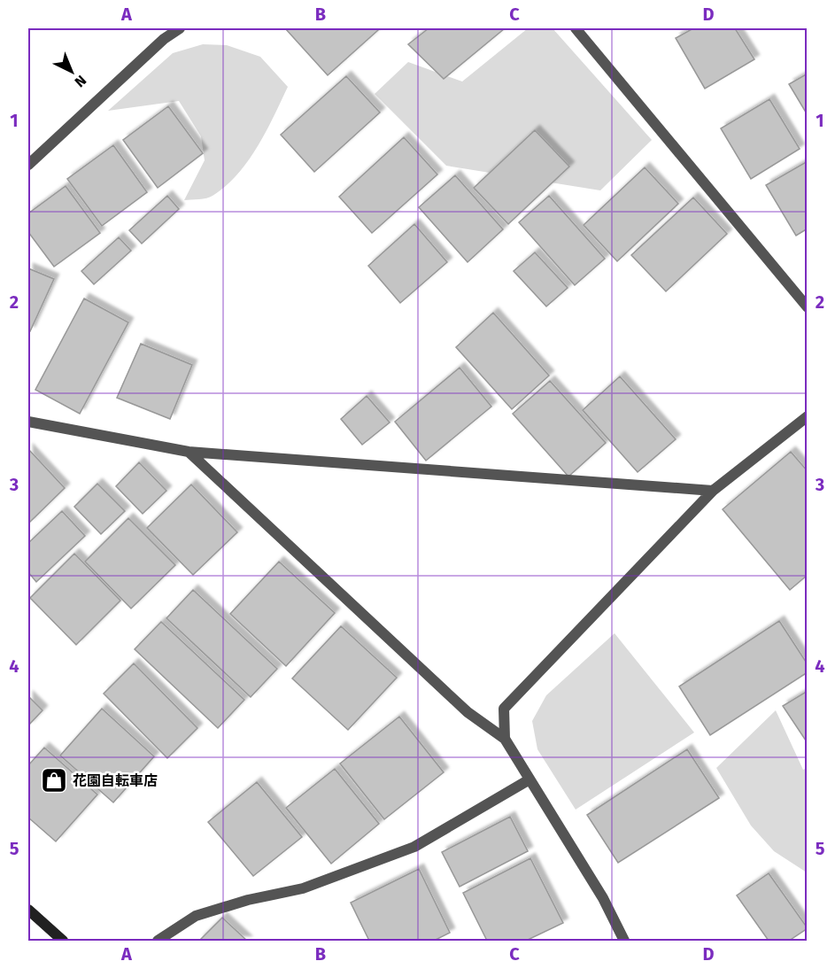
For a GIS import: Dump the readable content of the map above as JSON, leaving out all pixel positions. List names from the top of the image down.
{
  "places": {
    "shop": ["花園自転車店"]
  },
  "north": "bottom right",
  "grid": {
    "columns": [
      "A",
      "B",
      "C",
      "D"
    ],
    "rows": [
      "1",
      "2",
      "3",
      "4",
      "5"
    ]
  }
}
